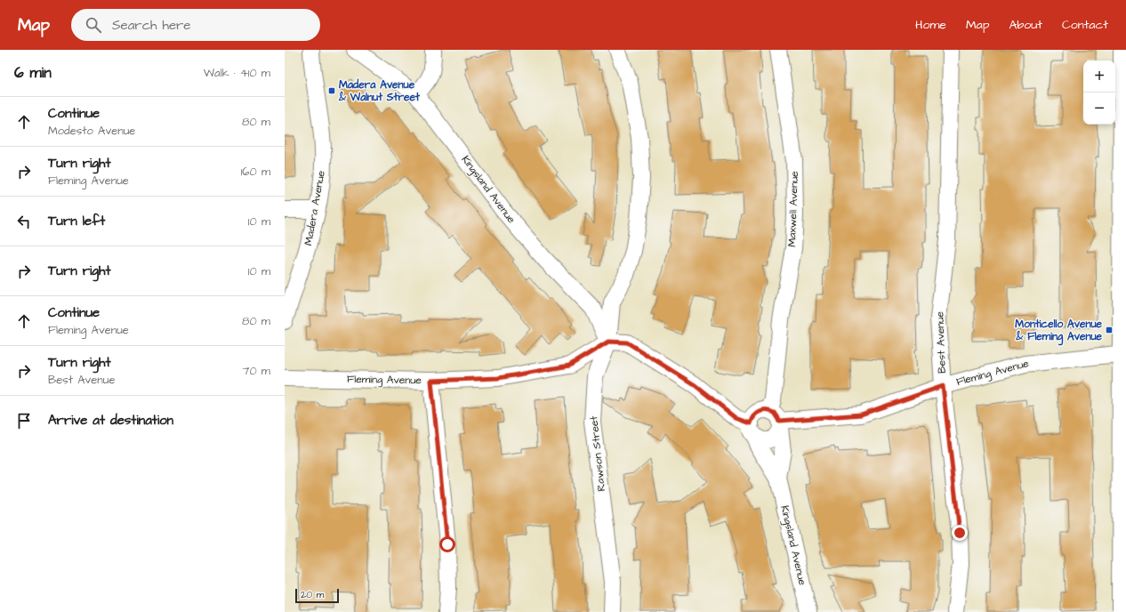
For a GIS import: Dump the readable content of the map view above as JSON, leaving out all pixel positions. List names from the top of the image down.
{
  "streets": {
    "street": [
      "Kingsland Avenue",
      "Madera Avenue",
      "Maxwell Avenue",
      "Best Avenue",
      "Fleming Avenue",
      "Rawson Street"
    ]
  },
  "crossings": [
    ["Kingsland Avenue", "Maxwell Avenue"],
    ["Kingsland Avenue", "Fleming Avenue"],
    ["Kingsland Avenue", "Rawson Street"],
    ["Maxwell Avenue", "Fleming Avenue"],
    ["Best Avenue", "Fleming Avenue"],
    ["Fleming Avenue", "Rawson Street"]
  ],
  "places": {
    "transit": ["Madera Avenue & Walnut Street", "Monticello Avenue & Fleming Avenue"]
  },
  "scale_bar": "20 m",
  "page": {
    "header": "Map",
    "search": "Search here",
    "nav": [
      "Home",
      "Map",
      "About",
      "Contact"
    ],
    "heading": ["6 min", "Walk · 410 m"],
    "map_buttons": ["+", "−"],
    "list": [
      ["Continue", "Modesto Avenue", "80 m"],
      ["Turn right", "Fleming Avenue", "160 m"],
      ["Turn left", "10 m"],
      ["Turn right", "10 m"],
      ["Continue", "Fleming Avenue", "80 m"],
      ["Turn right", "Best Avenue", "70 m"],
      "Arrive at destination"
    ],
    "scale": "20 m"
  }
}
